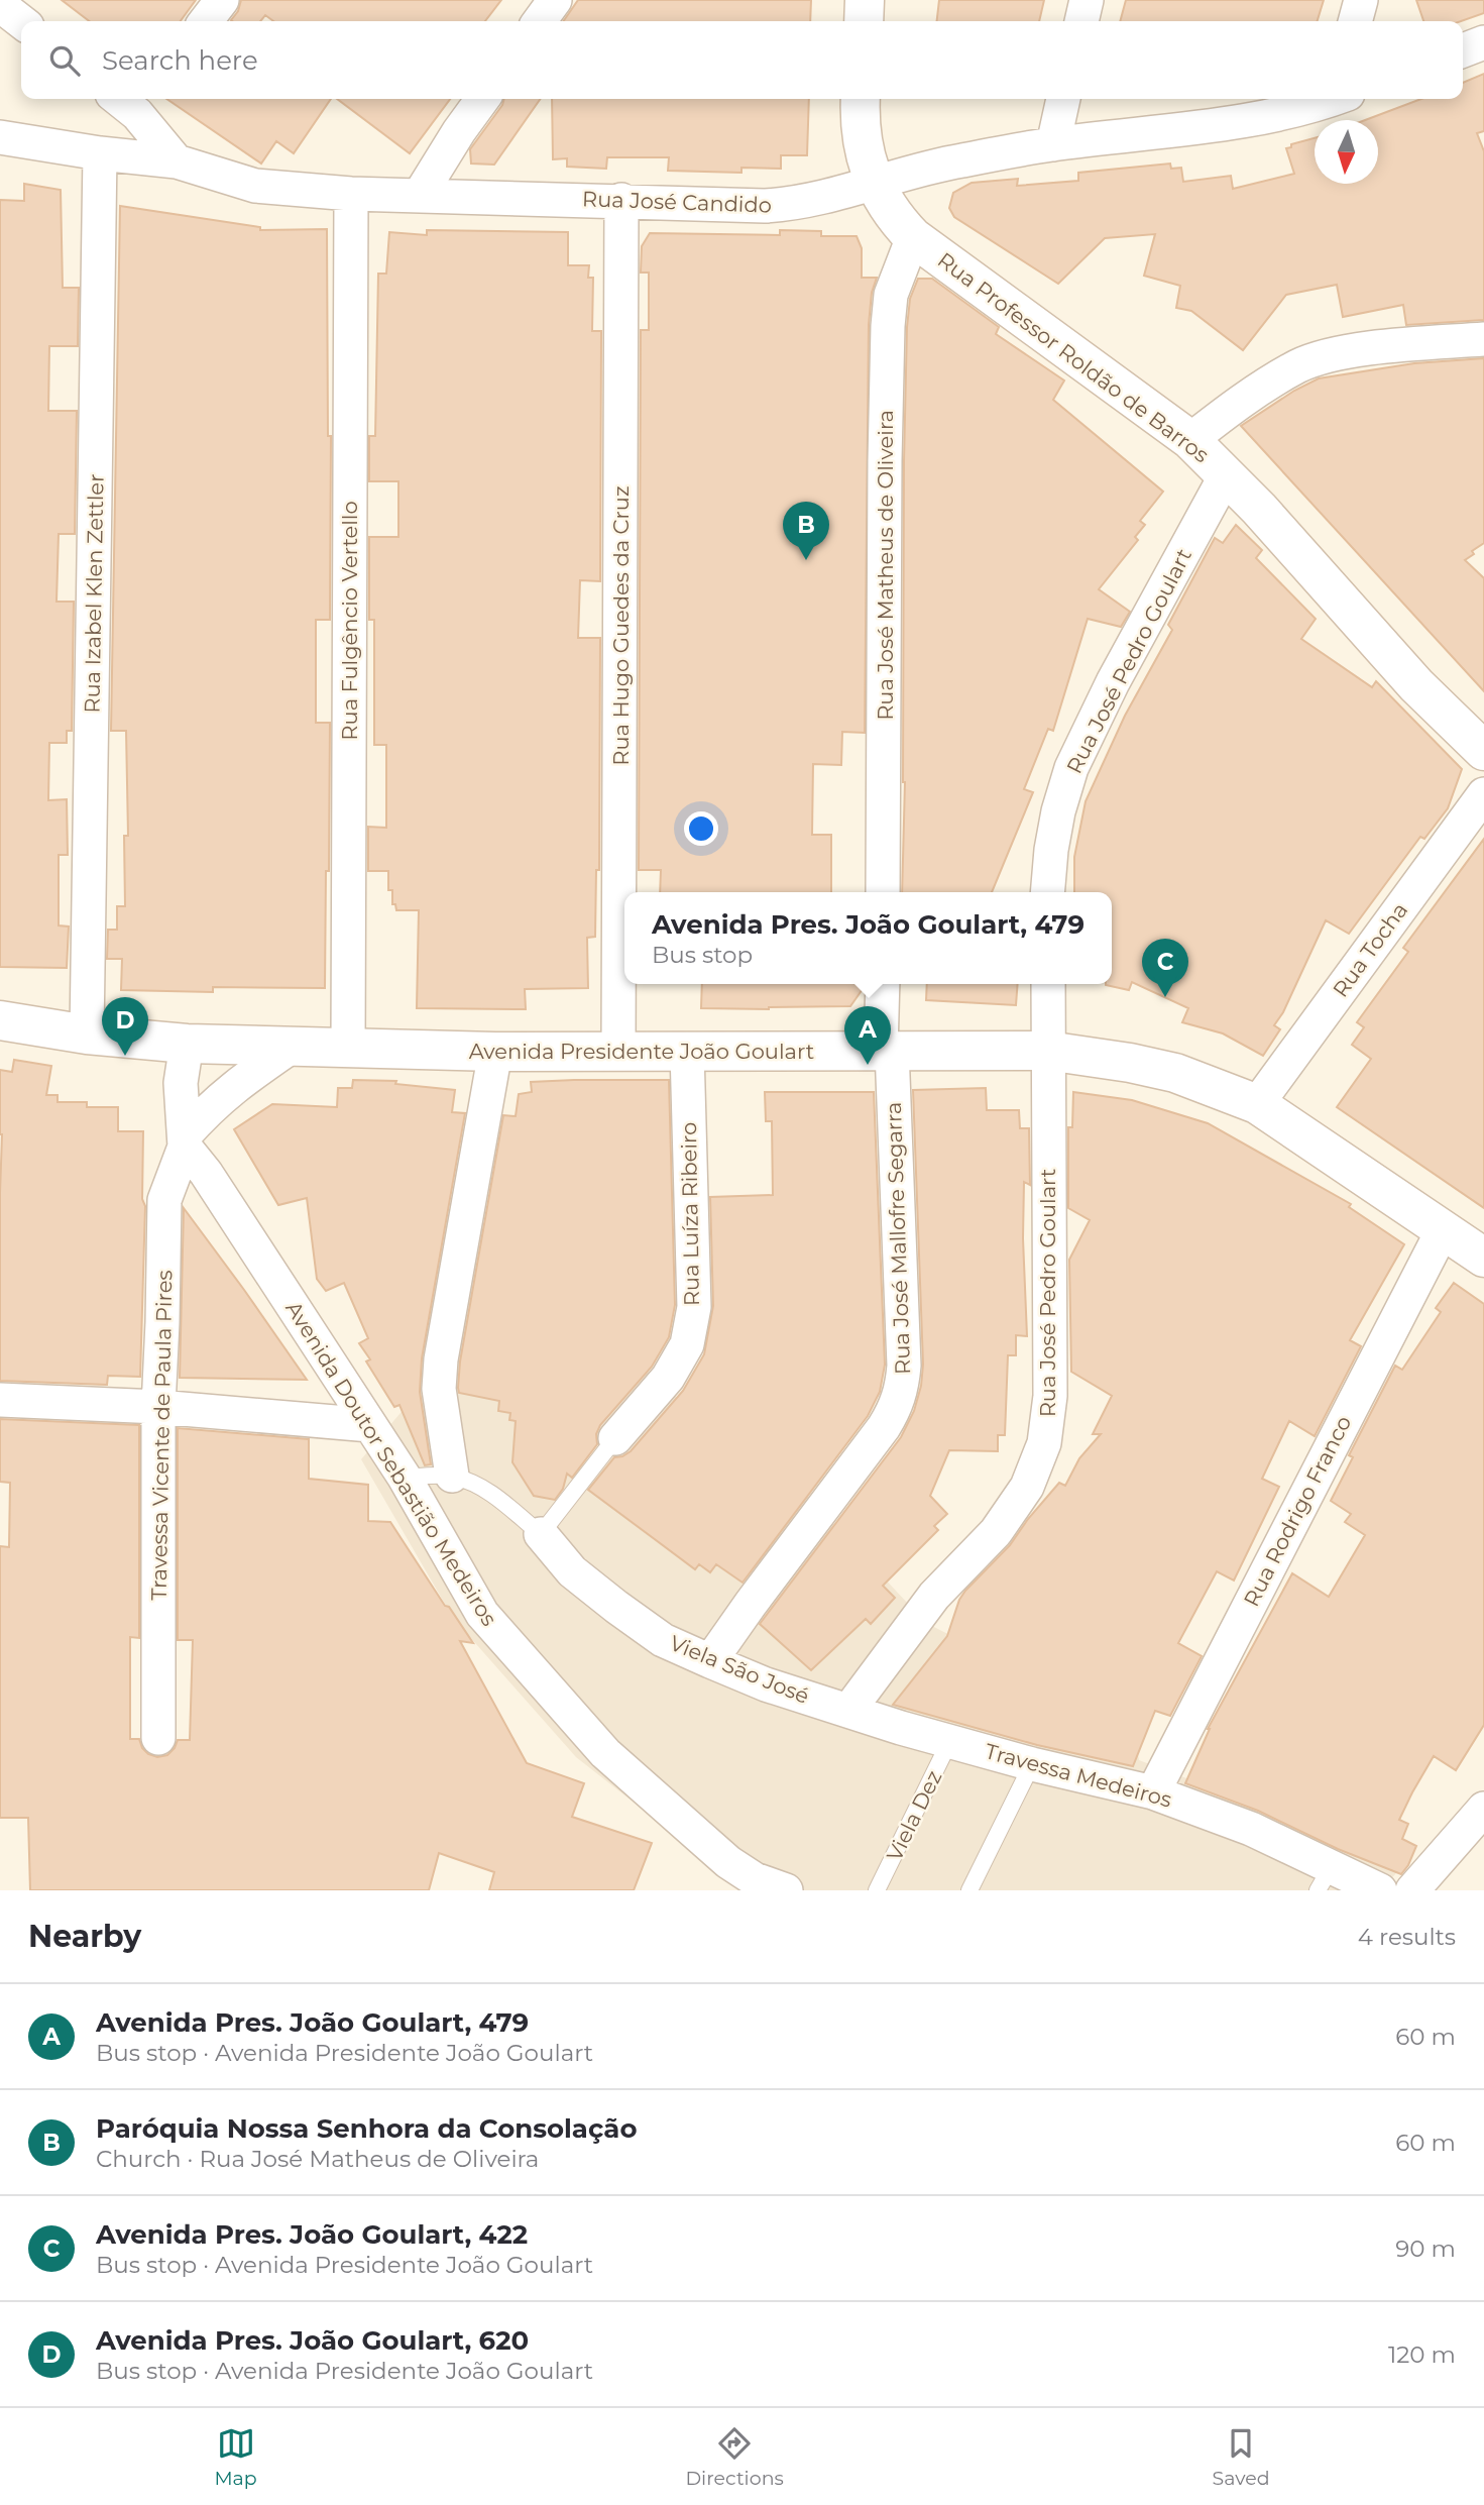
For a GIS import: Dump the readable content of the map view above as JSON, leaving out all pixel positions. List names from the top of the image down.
{
  "streets": {
    "main road": ["Rua Professor Roldão de Barros", "Avenida Presidente João Goulart"],
    "street": [
      "Rua José Candido",
      "Rua José Matheus de Oliveira",
      "Rua Izabel Klen Zettler",
      "Rua Fulgêncio Vertello",
      "Rua Hugo Guedes da Cruz",
      "Rua José Pedro Goulart",
      "Rua Tocha",
      "Rua Luíza Ribeiro",
      "Rua José Mallofre Segarra",
      "Travessa Vicente de Paula Pires",
      "Avenida Doutor Sebastião Medeiros",
      "Rua Rodrigo Franco",
      "Viela São José",
      "Travessa Medeiros"
    ],
    "lane": ["Viela Dez"]
  },
  "crossings": [
    ["Rua José Candido", "Rua Professor Roldão de Barros"],
    ["Rua José Candido", "Rua Izabel Klen Zettler"],
    ["Rua José Candido", "Rua Fulgêncio Vertello"],
    ["Rua José Candido", "Rua Hugo Guedes da Cruz"],
    ["Rua Professor Roldão de Barros", "Rua José Matheus de Oliveira"],
    ["Rua Professor Roldão de Barros", "Rua José Pedro Goulart"],
    ["Rua Izabel Klen Zettler", "Avenida Presidente João Goulart"],
    ["Rua Fulgêncio Vertello", "Avenida Presidente João Goulart"],
    ["Rua Hugo Guedes da Cruz", "Avenida Presidente João Goulart"],
    ["Rua José Pedro Goulart", "Avenida Presidente João Goulart"],
    ["Rua José Pedro Goulart", "Viela São José"],
    ["Rua José Pedro Goulart", "Travessa Medeiros"],
    ["Rua Tocha", "Avenida Presidente João Goulart"],
    ["Avenida Presidente João Goulart", "Rua Luíza Ribeiro"],
    ["Avenida Presidente João Goulart", "Rua José Mallofre Segarra"],
    ["Avenida Presidente João Goulart", "Travessa Vicente de Paula Pires"],
    ["Avenida Presidente João Goulart", "Rua Rodrigo Franco"],
    ["Rua José Mallofre Segarra", "Viela São José"],
    ["Travessa Vicente de Paula Pires", "Avenida Doutor Sebastião Medeiros"],
    ["Rua Rodrigo Franco", "Travessa Medeiros"],
    ["Viela São José", "Travessa Medeiros"],
    ["Travessa Medeiros", "Viela Dez"]
  ],
  "north": "bottom",
  "page": {
    "search": "Search here",
    "pins": [
      "B",
      "C",
      "D",
      "A"
    ],
    "popup": ["Avenida Pres. João Goulart, 479", "Bus stop"],
    "heading": ["Nearby", "4 results"],
    "list": [
      {
        "mark": "A",
        "name": "Avenida Pres. João Goulart, 479",
        "note": "Bus stop · Avenida Presidente João Goulart",
        "value": "60 m"
      },
      {
        "mark": "B",
        "name": "Paróquia Nossa Senhora da Consolação",
        "note": "Church · Rua José Matheus de Oliveira",
        "value": "60 m"
      },
      {
        "mark": "C",
        "name": "Avenida Pres. João Goulart, 422",
        "note": "Bus stop · Avenida Presidente João Goulart",
        "value": "90 m"
      },
      {
        "mark": "D",
        "name": "Avenida Pres. João Goulart, 620",
        "note": "Bus stop · Avenida Presidente João Goulart",
        "value": "120 m"
      }
    ],
    "nav": ["Map", "Directions", "Saved"]
  }
}
